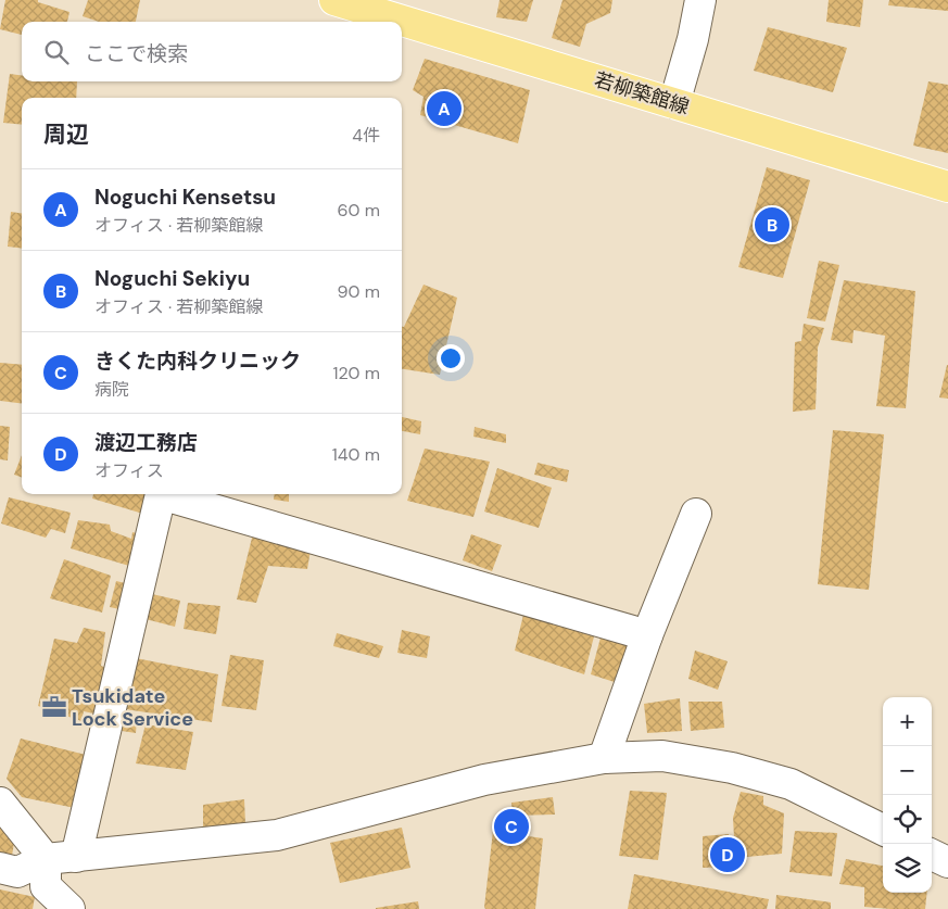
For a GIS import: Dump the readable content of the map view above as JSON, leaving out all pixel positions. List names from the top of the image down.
{
  "streets": {
    "main road": ["若柳築館線"]
  },
  "places": {
    "office": ["Tsukidate Lock Service"]
  },
  "page": {
    "search": "ここで検索",
    "pins": [
      "A",
      "B",
      "C",
      "D"
    ],
    "heading": ["周辺", "4件"],
    "list": [
      {
        "mark": "A",
        "name": "Noguchi Kensetsu",
        "note": "オフィス · 若柳築館線",
        "value": "60 m"
      },
      {
        "mark": "B",
        "name": "Noguchi Sekiyu",
        "note": "オフィス · 若柳築館線",
        "value": "90 m"
      },
      {
        "mark": "C",
        "name": "きくた内科クリニック",
        "note": "病院",
        "value": "120 m"
      },
      {
        "mark": "D",
        "name": "渡辺工務店",
        "note": "オフィス",
        "value": "140 m"
      }
    ],
    "map_buttons": ["+", "−"]
  }
}
